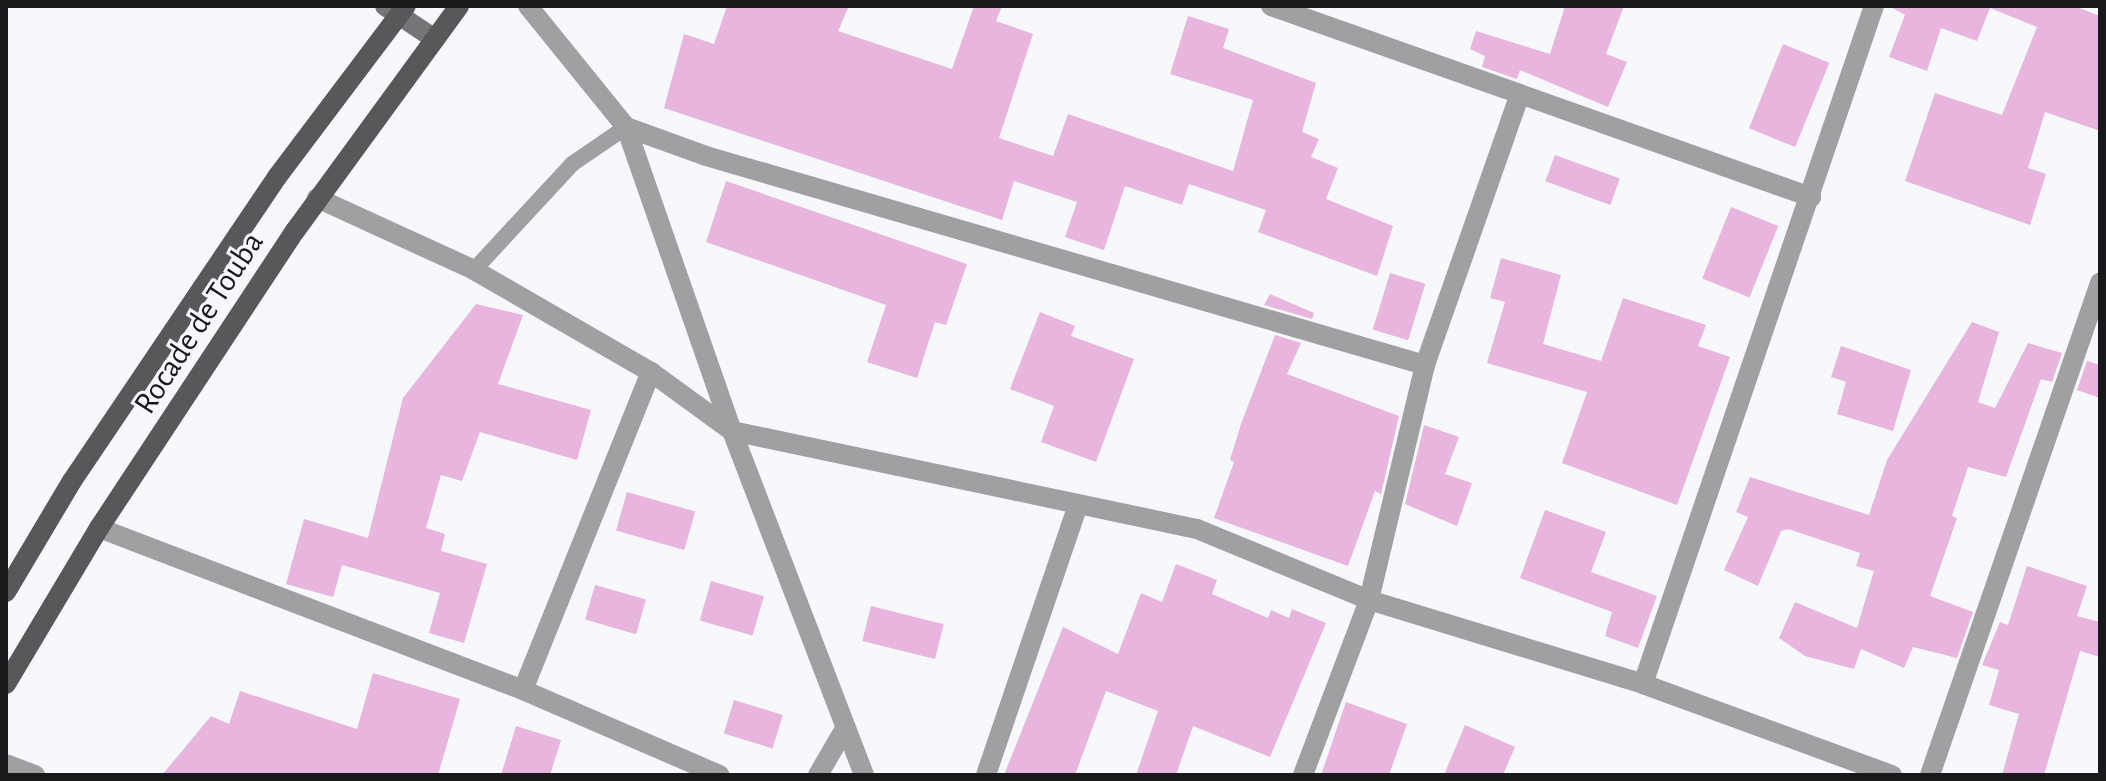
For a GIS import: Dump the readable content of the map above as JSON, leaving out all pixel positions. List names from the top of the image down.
{
  "streets": {
    "main road": ["Rocade de Touba"]
  }
}
